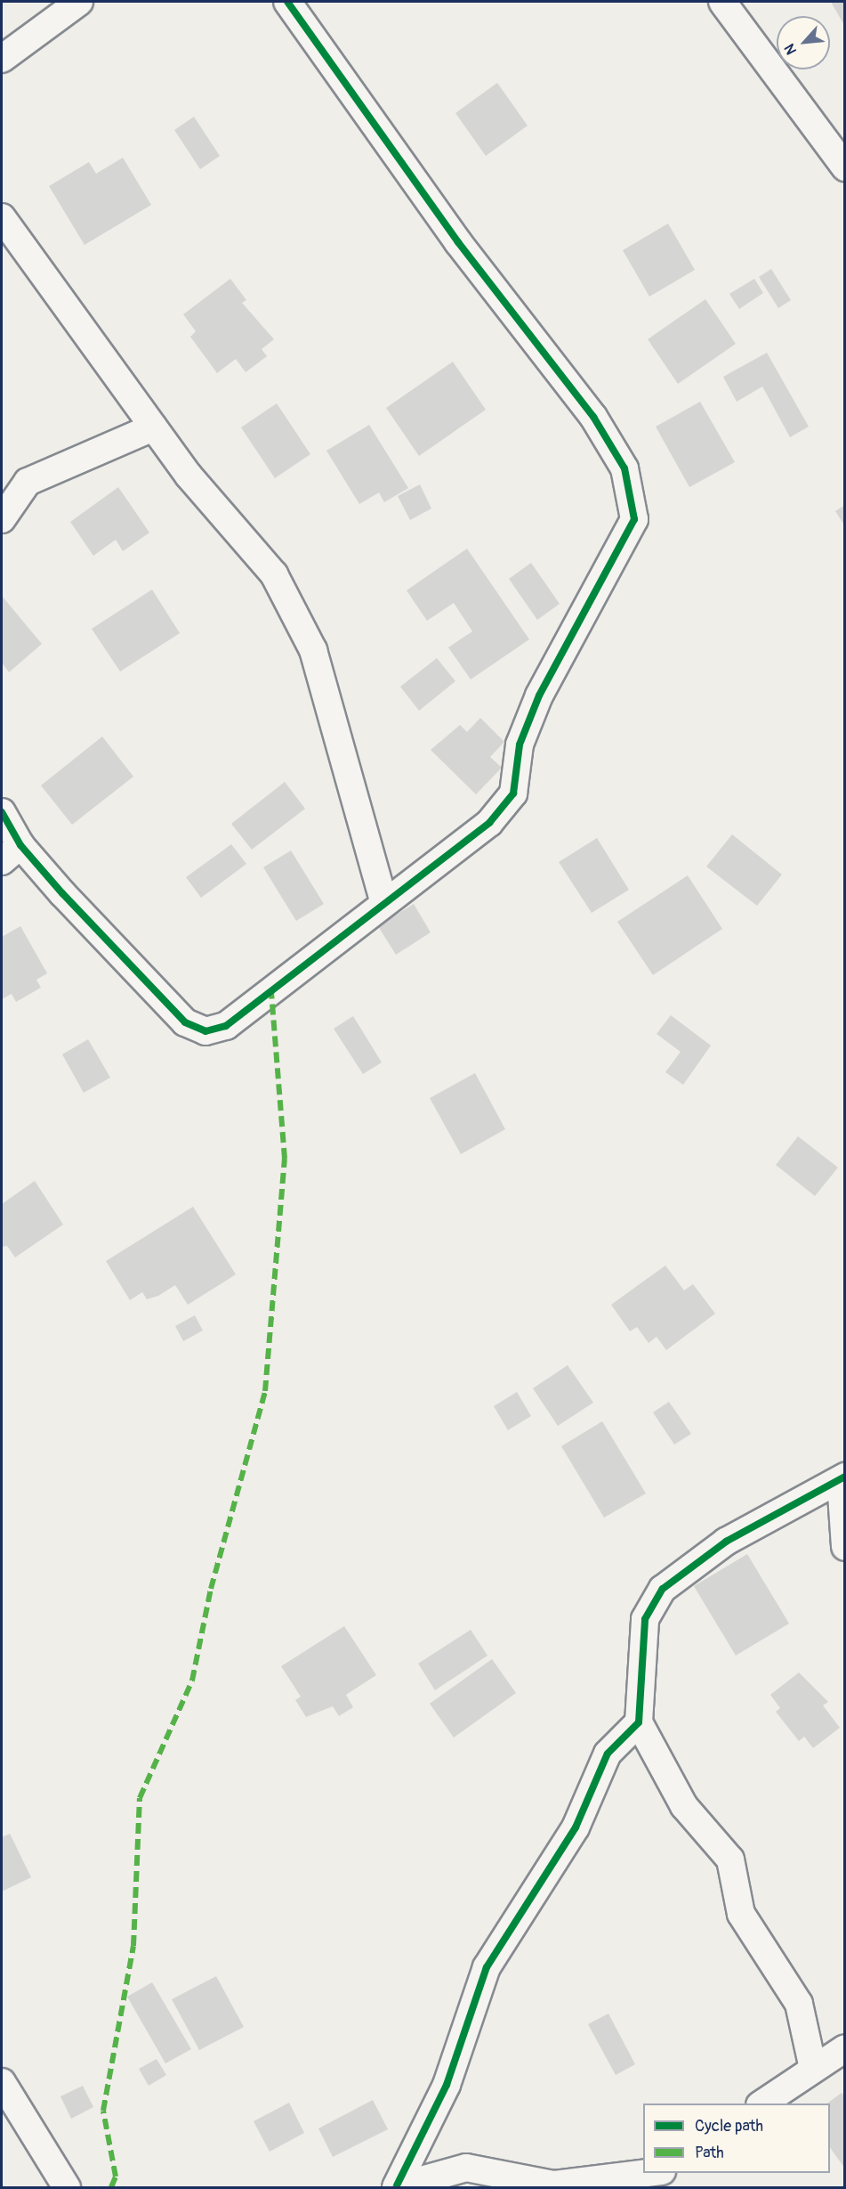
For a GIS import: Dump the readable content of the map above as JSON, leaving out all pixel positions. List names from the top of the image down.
{
  "legend": ["Cycle path", "Path"],
  "north": "bottom left"
}
